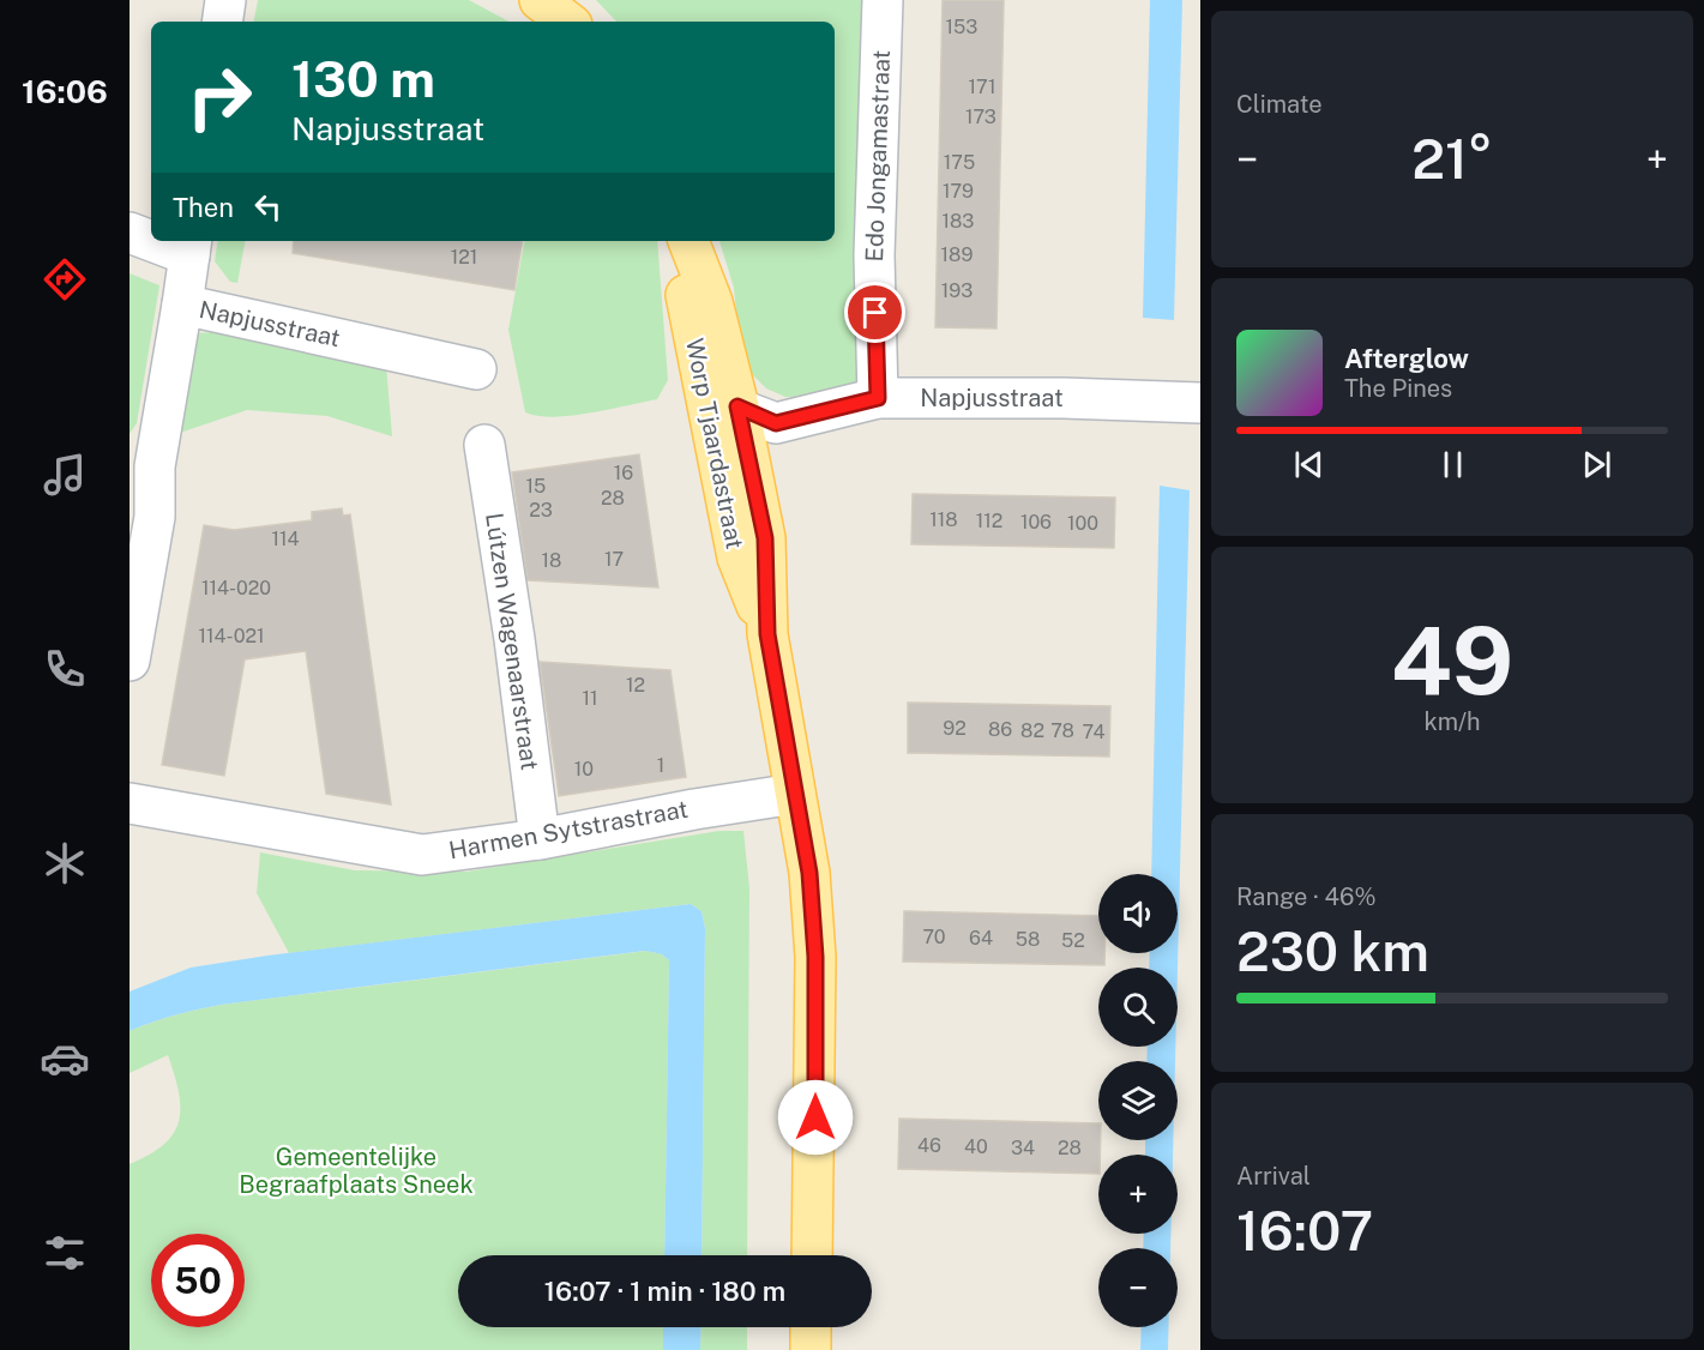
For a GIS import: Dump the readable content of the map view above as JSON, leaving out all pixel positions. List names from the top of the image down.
{
  "streets": {
    "main road": ["Worp Tjaardastraat"],
    "street": [
      "Edo Jongamastraat",
      "Napjusstraat",
      "Lútzen Wagenaarstraat",
      "Harmen Sytstrastraat"
    ]
  },
  "crossings": [
    ["Edo Jongamastraat", "Napjusstraat"],
    ["Napjusstraat", "Worp Tjaardastraat"],
    ["Worp Tjaardastraat", "Harmen Sytstrastraat"],
    ["Lútzen Wagenaarstraat", "Harmen Sytstrastraat"]
  ],
  "parks": ["Gemeentelijke Begraafplaats Sneek"],
  "house_numbers": [
    "153",
    "171",
    "173",
    "175",
    "179",
    "183",
    "189",
    "121",
    "193",
    "16",
    "15",
    "28",
    "23",
    "118",
    "112",
    "106",
    "100",
    "114",
    "17",
    "18",
    "114-020",
    "114-021",
    "12",
    "11",
    "92",
    "86",
    "82",
    "78",
    "74",
    "1",
    "10",
    "70",
    "64",
    "58",
    "52",
    "46",
    "40",
    "34",
    "28"
  ],
  "page": {
    "tabs": "16:06",
    "tile": [
      "Climate",
      ["49", "km/h"],
      ["Range · 46%", "230 km"],
      ["Arrival", "16:07"]
    ],
    "turn": ["130 m", "Napjusstraat"],
    "heat": ["−", "21°", "+"],
    "then": "Then",
    "song": ["Afterglow", "The Pines"],
    "map_buttons": ["+", "−"],
    "limit": "50",
    "trip": "16:07 · 1 min · 180 m"
  }
}
